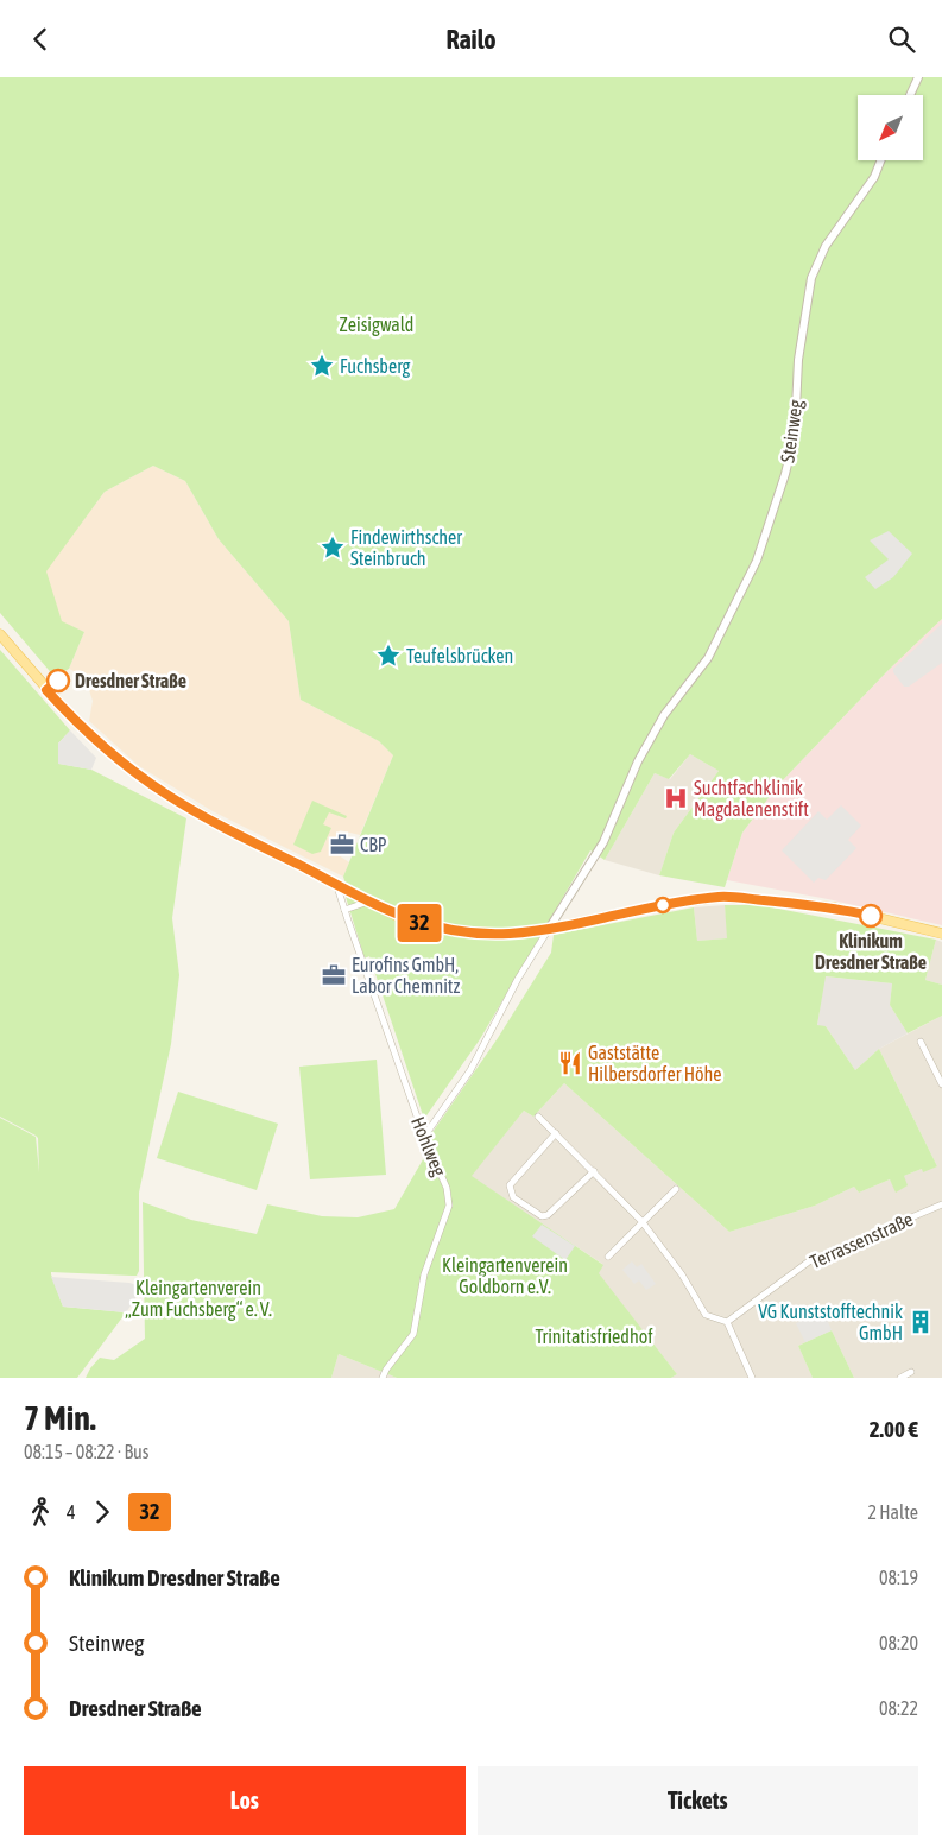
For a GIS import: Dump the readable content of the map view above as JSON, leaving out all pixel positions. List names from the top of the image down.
{
  "streets": {
    "street": ["Steinweg", "Hohlweg", "Terrassenstraße"]
  },
  "crossings": [
    ["Steinweg", "Hohlweg"]
  ],
  "parks": [
    "Zeisigwald",
    "Kleingartenverein Goldborn e.V.",
    "Kleingartenverein „Zum Fuchsberg“ e. V.",
    "Trinitatisfriedhof"
  ],
  "places": {
    "place": ["Fuchsberg", "Findewirthscher Steinbruch", "Teufelsbrücken"],
    "other": ["Dresdner Straße", "Klinikum Dresdner Straße"],
    "hospital": ["Suchtfachklinik Magdalenenstift"],
    "office": ["CBP", "Eurofins GmbH, Labor Chemnitz"],
    "restaurant": ["Gaststätte Hilbersdorfer Höhe"],
    "building": ["VG Kunststofftechnik GmbH"]
  },
  "lines": ["bus line 32"],
  "north": "bottom left",
  "page": {
    "header": "Railo",
    "on_map": "32",
    "heading": ["7 Min.", "08:15 – 08:22 · Bus", "2.00 €"],
    "legs": ["4", "32", "2 Halte"],
    "list": [
      {
        "name": "Klinikum Dresdner Straße",
        "value": "08:19"
      },
      {
        "name": "Steinweg",
        "value": "08:20"
      },
      {
        "name": "Dresdner Straße",
        "value": "08:22"
      }
    ],
    "buttons": ["Los", "Tickets"]
  }
}
